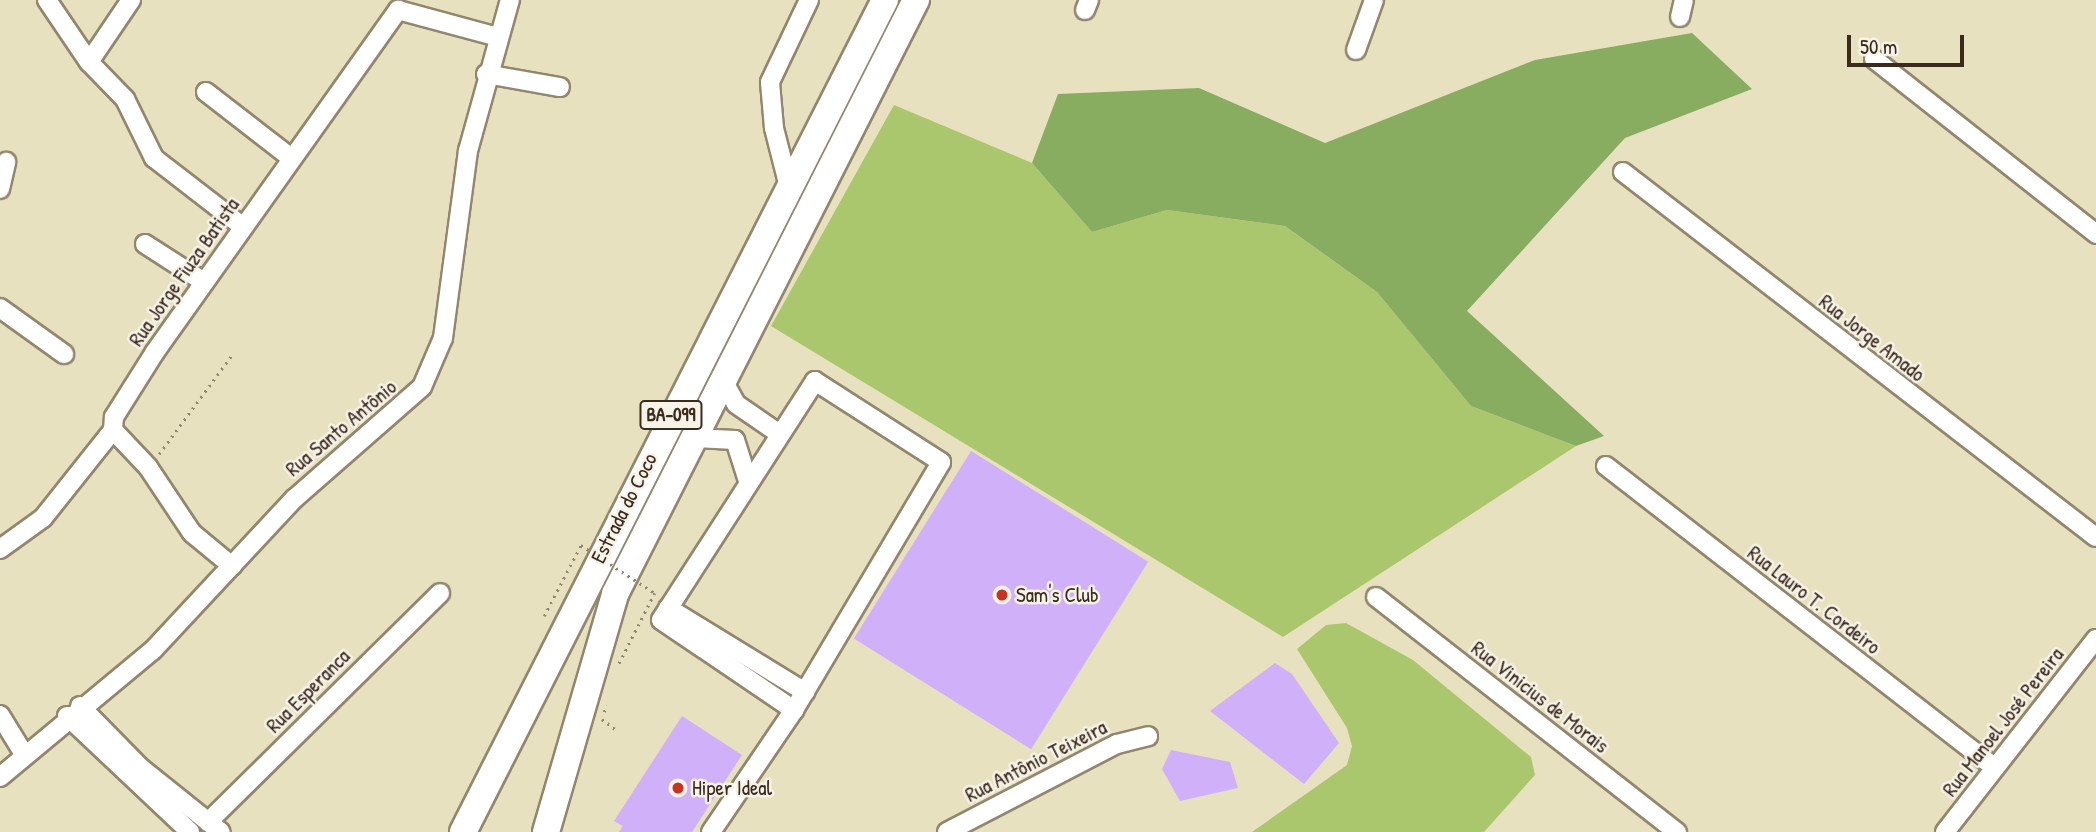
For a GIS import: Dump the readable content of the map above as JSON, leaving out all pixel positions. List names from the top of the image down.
{
  "streets": {
    "highway": ["BA-099", "Estrada do Coco"],
    "street": [
      "Rua Jorge Fiuza Batista",
      "Rua Jorge Amado",
      "Rua Santo Antônio",
      "Rua Lauro T. Cordeiro",
      "Rua Esperanca",
      "Rua Vinicius de Morais",
      "Rua Manoel José Pereira",
      "Rua Antônio Teixeira"
    ]
  },
  "crossings": [
    ["Rua Lauro T. Cordeiro", "Rua Manoel José Pereira"]
  ],
  "places": ["Sam's Club", "Hiper Ideal"],
  "scale_bar": "50 m"
}
